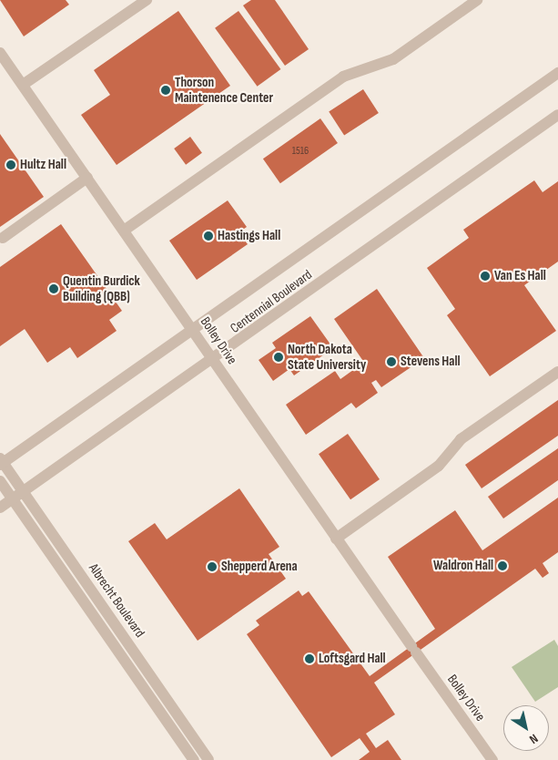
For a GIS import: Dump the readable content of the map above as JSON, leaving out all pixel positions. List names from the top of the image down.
{
  "streets": {
    "street": ["Centennial Boulevard", "Bolley Drive", "Albrecht Boulevard"]
  },
  "crossings": [
    ["Centennial Boulevard", "Bolley Drive"],
    ["Centennial Boulevard", "Albrecht Boulevard"]
  ],
  "places": [
    "Thorson Maintenence Center",
    "Hultz Hall",
    "Hastings Hall",
    "Van Es Hall",
    "Quentin Burdick Building (QBB)",
    "North Dakota State University",
    "Stevens Hall",
    "Waldron Hall",
    "Shepperd Arena",
    "Loftsgard Hall"
  ],
  "house_numbers": ["1516"],
  "north": "bottom right"
}
